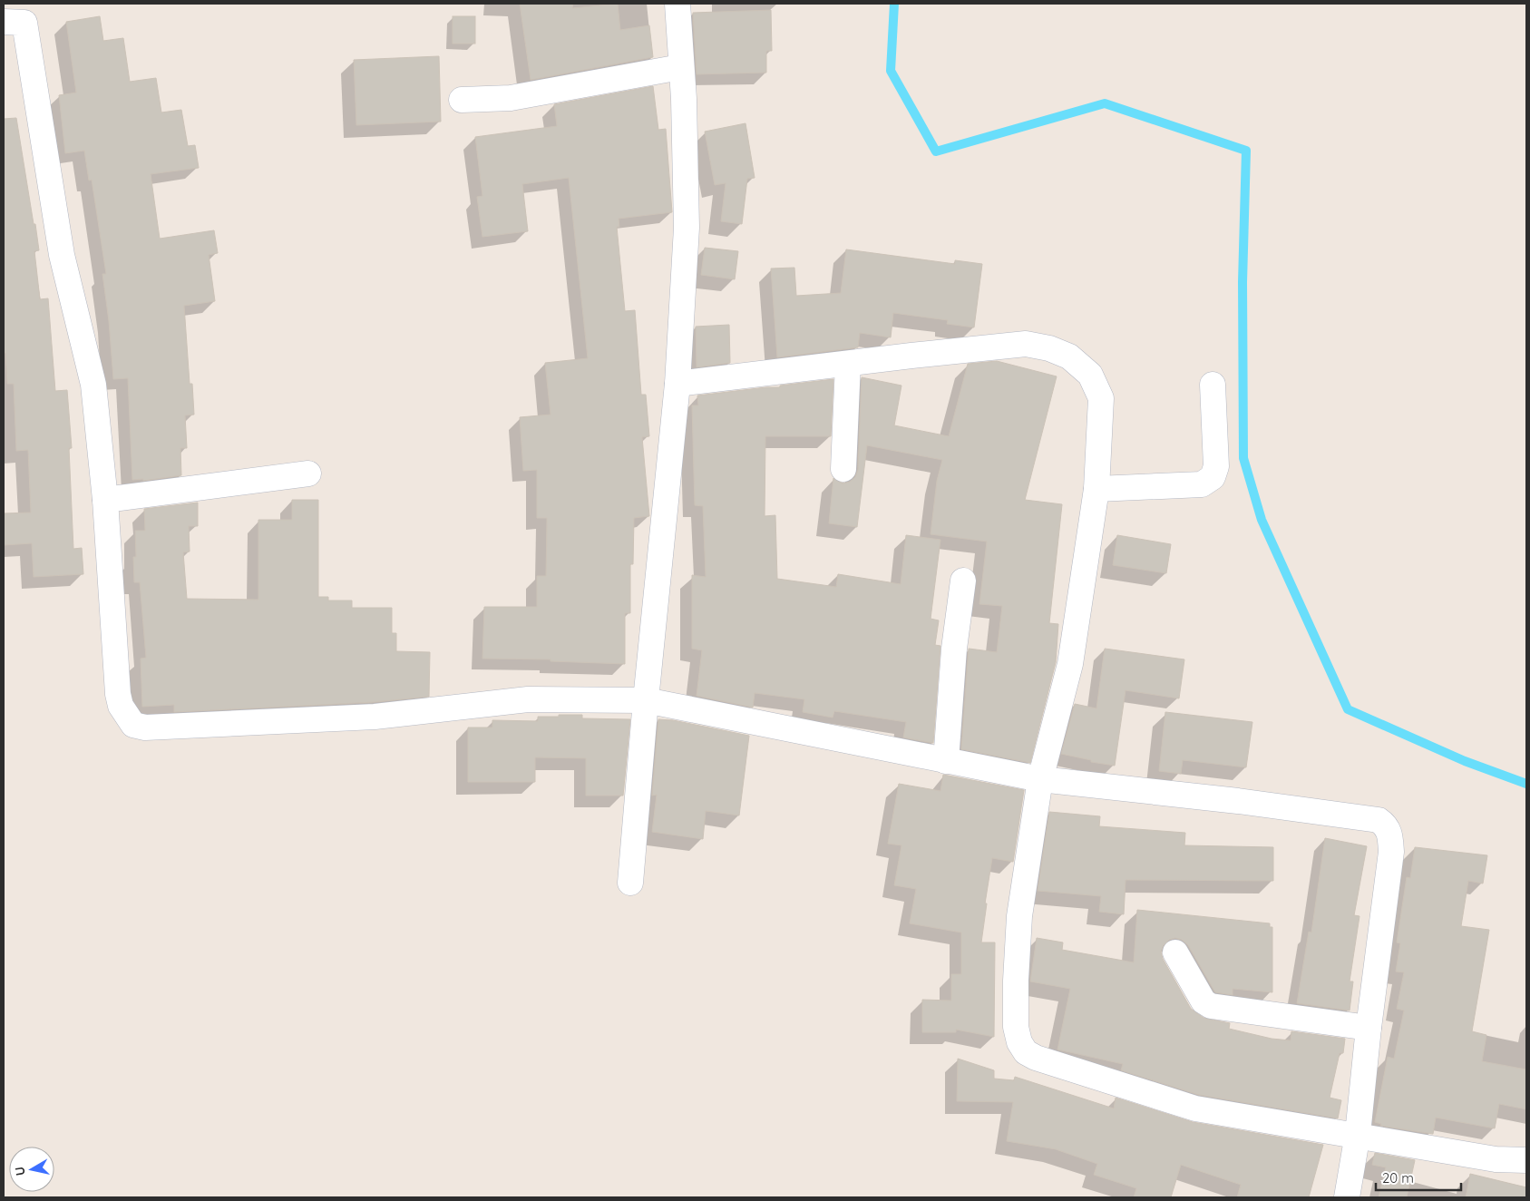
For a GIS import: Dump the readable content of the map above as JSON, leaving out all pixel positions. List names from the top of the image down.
{
  "scale_bar": "20 m",
  "north": "left"
}
